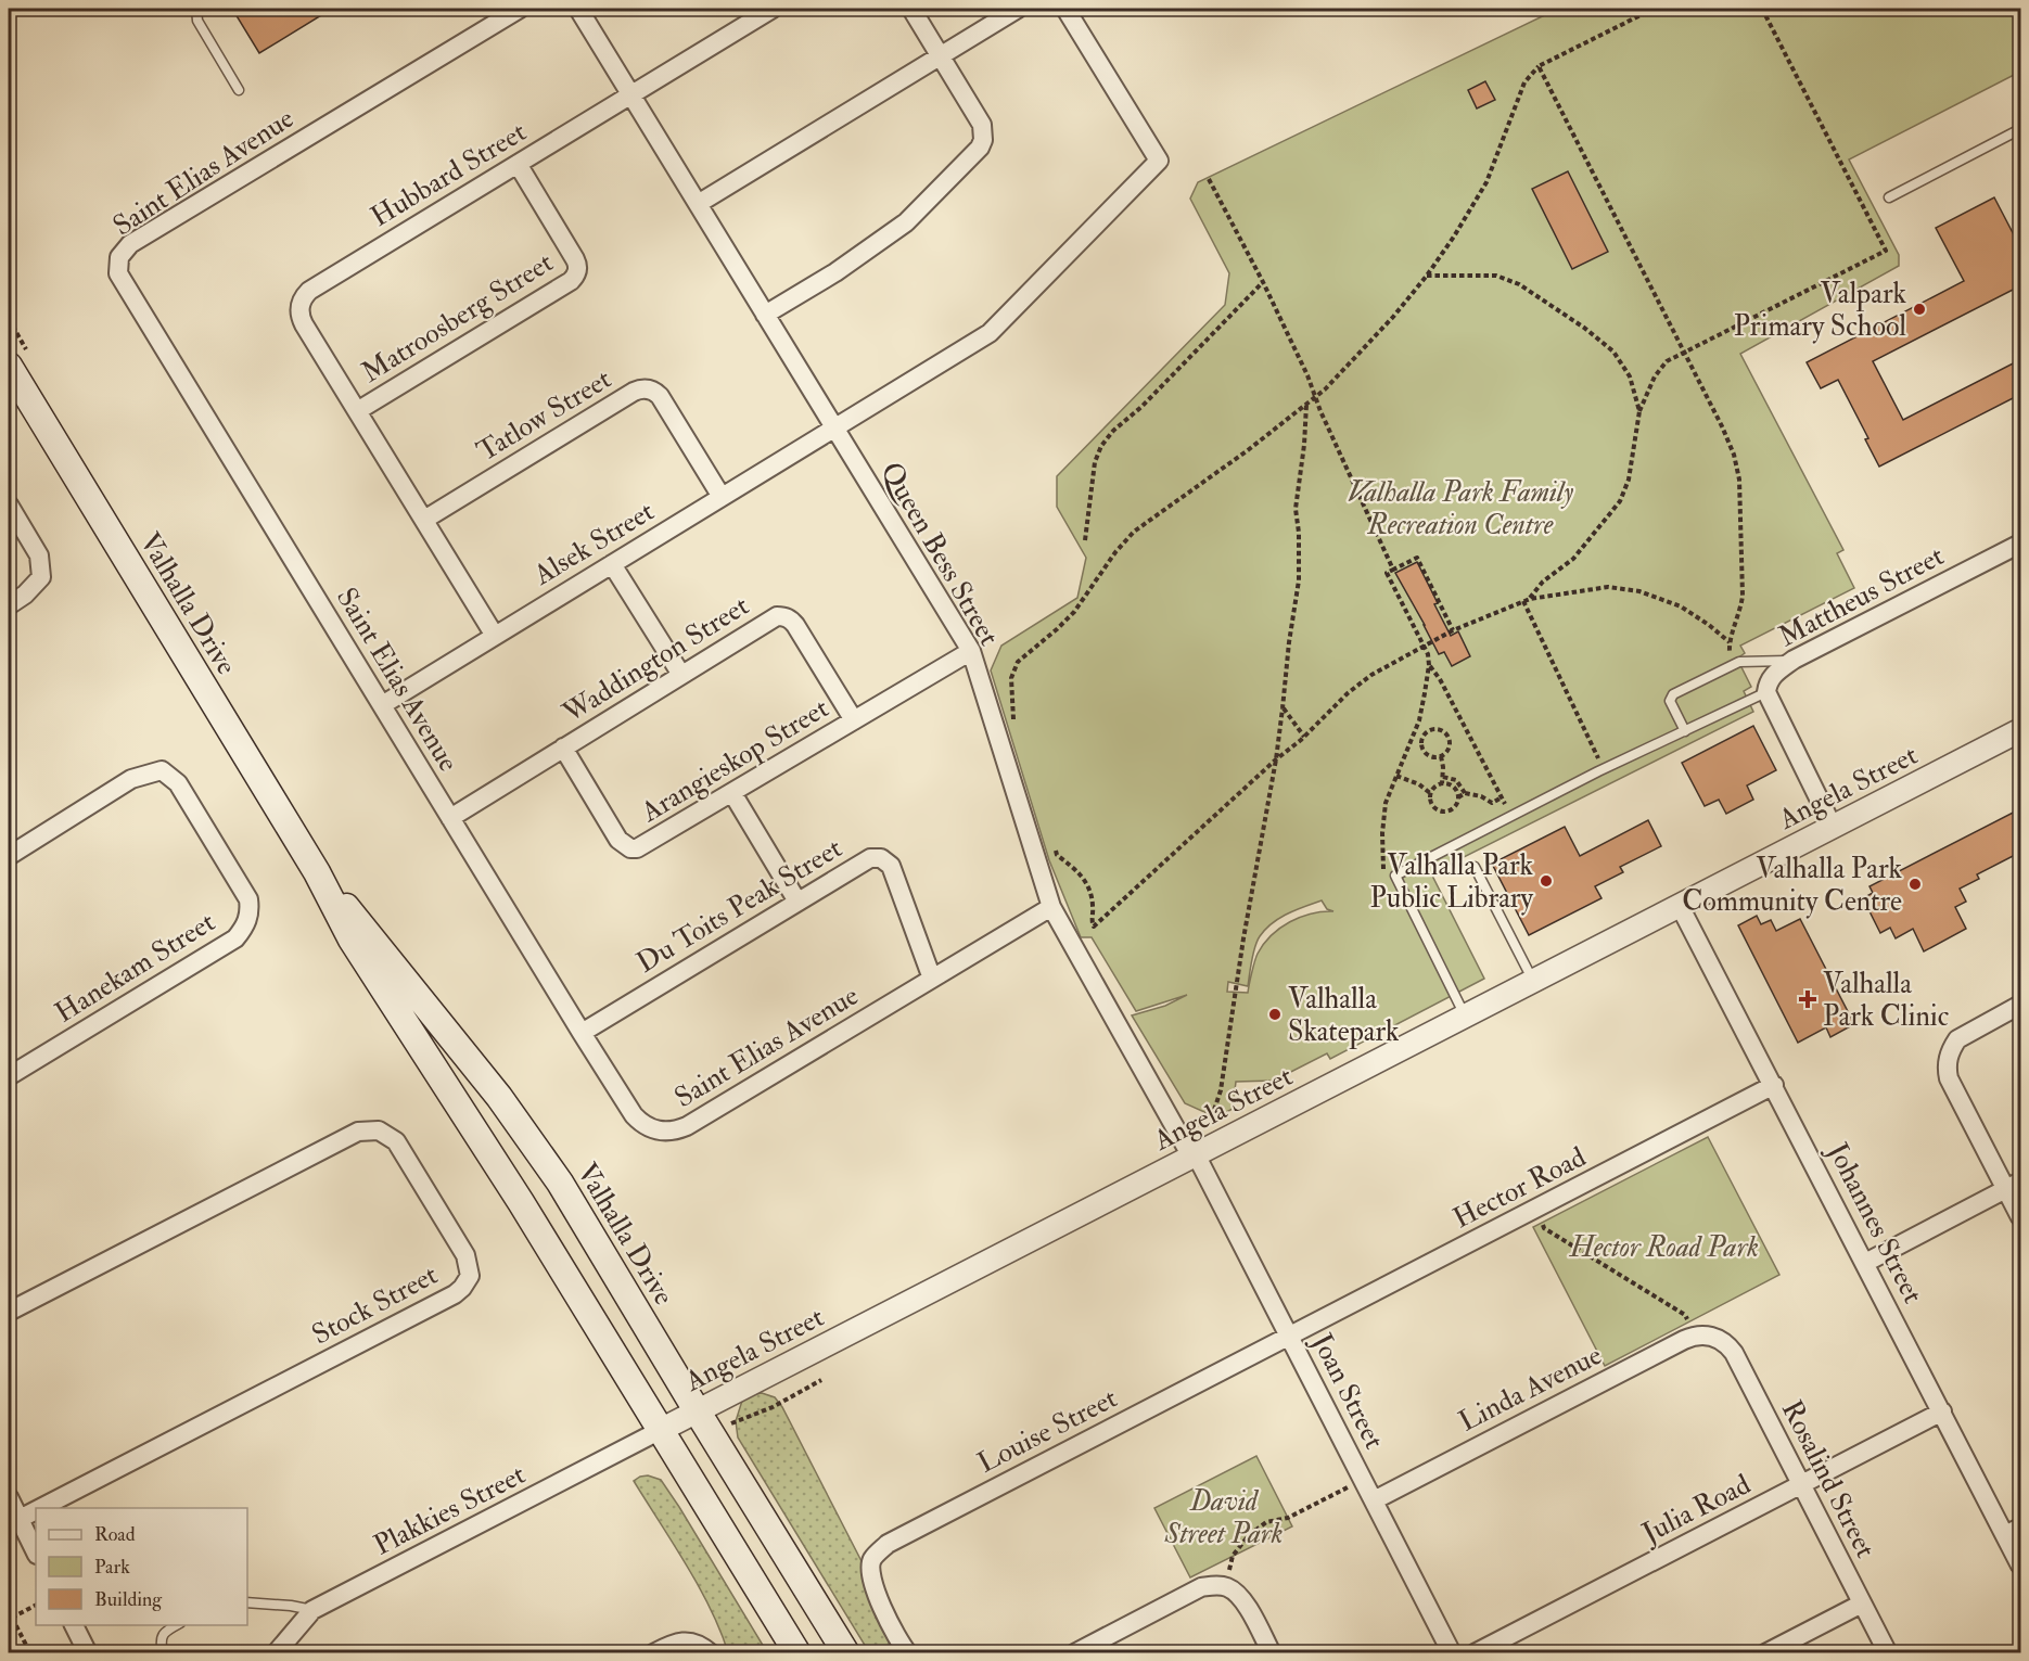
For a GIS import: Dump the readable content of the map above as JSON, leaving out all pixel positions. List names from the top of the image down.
{
  "streets": {
    "main road": ["Valhalla Drive"],
    "street": [
      "Saint Elias Avenue",
      "Hubbard Street",
      "Matroosberg Street",
      "Tatlow Street",
      "Alsek Street",
      "Queen Bess Street",
      "Mattheus Street",
      "Waddington Street",
      "Arangieskop Street",
      "Angela Street",
      "Du Toits Peak Street",
      "Hanekam Street",
      "Hector Road",
      "Johannes Street",
      "Stock Street",
      "Linda Avenue",
      "Joan Street",
      "Louise Street",
      "Rosalind Street",
      "Julia Road",
      "Plakkies Street"
    ]
  },
  "crossings": [
    ["Saint Elias Avenue", "Alsek Street"],
    ["Saint Elias Avenue", "Queen Bess Street"],
    ["Saint Elias Avenue", "Waddington Street"],
    ["Saint Elias Avenue", "Du Toits Peak Street"],
    ["Hubbard Street", "Matroosberg Street"],
    ["Hubbard Street", "Queen Bess Street"],
    ["Tatlow Street", "Alsek Street"],
    ["Alsek Street", "Queen Bess Street"],
    ["Queen Bess Street", "Arangieskop Street"],
    ["Queen Bess Street", "Angela Street"],
    ["Queen Bess Street", "Joan Street"],
    ["Valhalla Drive", "Angela Street"],
    ["Valhalla Drive", "Plakkies Street"],
    ["Waddington Street", "Arangieskop Street"],
    ["Angela Street", "Johannes Street"],
    ["Angela Street", "Joan Street"],
    ["Angela Street", "Plakkies Street"],
    ["Hector Road", "Johannes Street"],
    ["Hector Road", "Joan Street"],
    ["Hector Road", "Louise Street"],
    ["Johannes Street", "Julia Road"],
    ["Linda Avenue", "Joan Street"],
    ["Linda Avenue", "Rosalind Street"],
    ["Joan Street", "Louise Street"],
    ["Rosalind Street", "Julia Road"]
  ],
  "parks": ["Valhalla Park Family Recreation Centre", "Hector Road Park", "David Street Park"],
  "places": {
    "other": [
      "Valpark Primary School",
      "Valhalla Park Public Library",
      "Valhalla Park Community Centre",
      "Valhalla Skatepark"
    ],
    "health": ["Valhalla Park Clinic"]
  },
  "legend": ["Road", "Park", "Building"]
}
